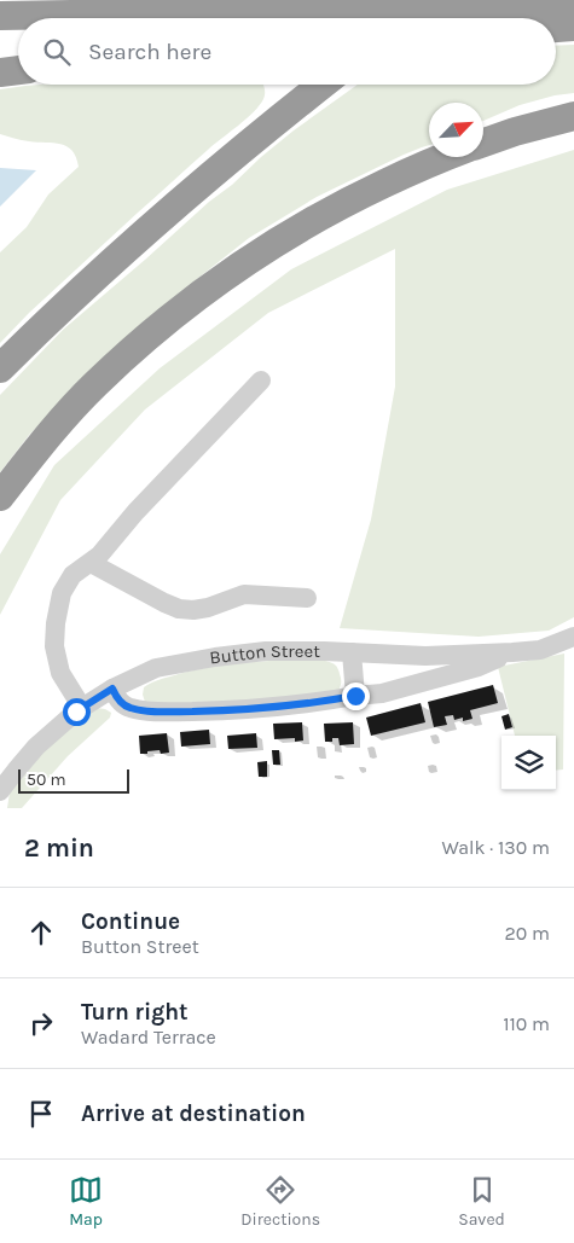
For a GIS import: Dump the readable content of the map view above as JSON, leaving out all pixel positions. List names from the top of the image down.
{
  "streets": {
    "street": ["Button Street"]
  },
  "scale_bar": "50 m",
  "north": "top right",
  "page": {
    "search": "Search here",
    "scale": "50 m",
    "heading": ["2 min", "Walk · 130 m"],
    "list": [
      ["Continue", "Button Street", "20 m"],
      ["Turn right", "Wadard Terrace", "110 m"],
      "Arrive at destination"
    ],
    "nav": ["Map", "Directions", "Saved"]
  }
}
